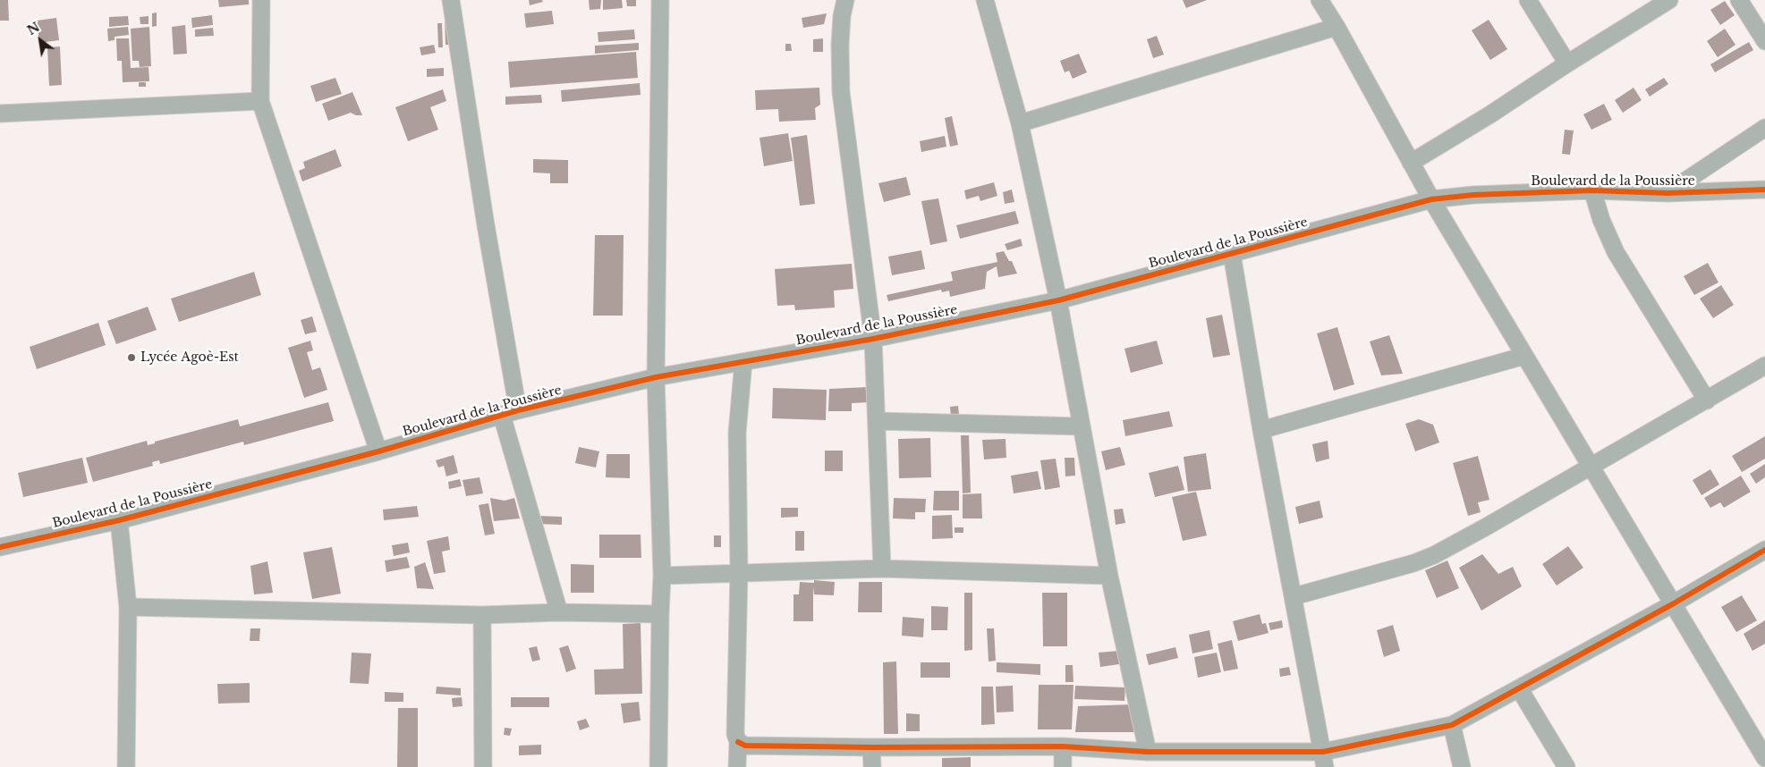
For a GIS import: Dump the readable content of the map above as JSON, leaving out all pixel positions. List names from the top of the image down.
{
  "streets": {
    "street": ["Boulevard de la Poussière"]
  },
  "places": ["Lycée Agoè-Est"],
  "north": "top left"
}
